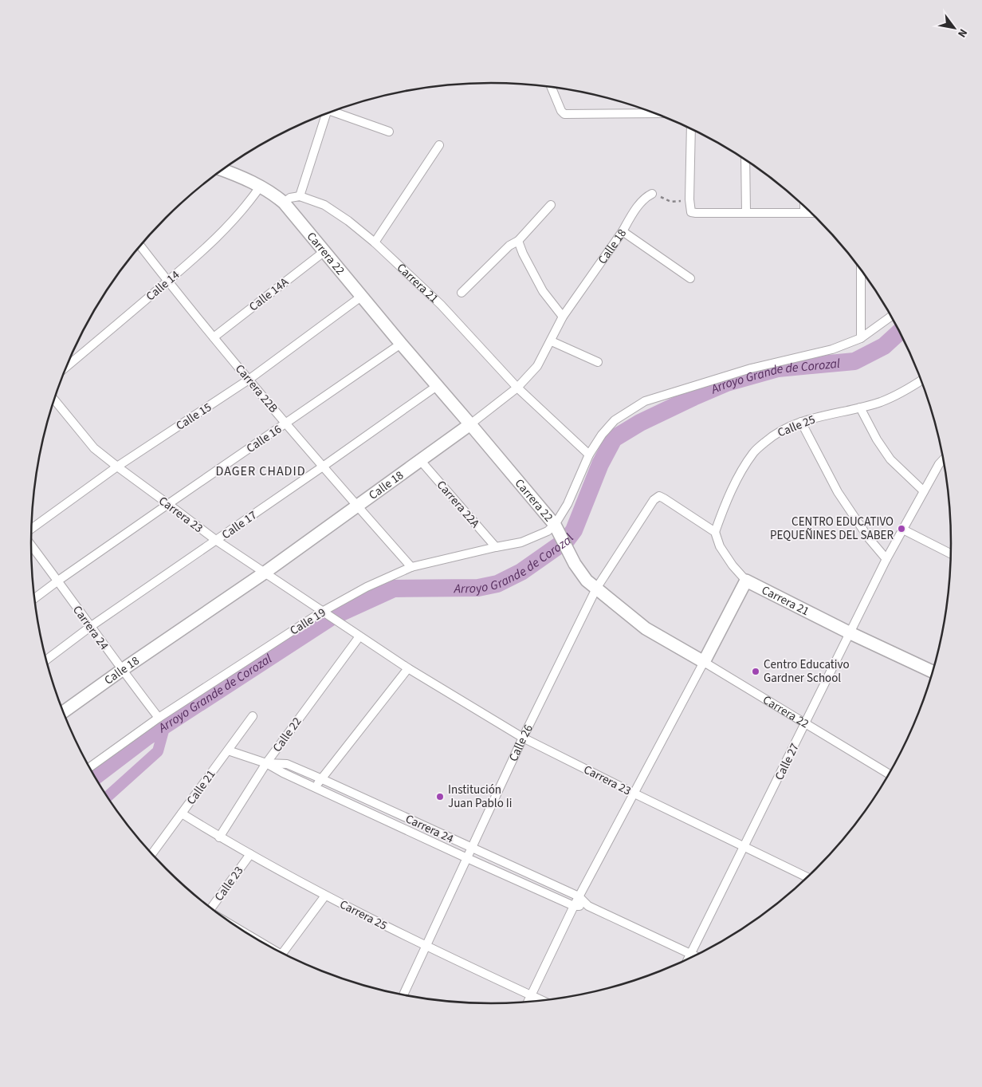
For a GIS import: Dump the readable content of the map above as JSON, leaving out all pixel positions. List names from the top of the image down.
{
  "streets": {
    "street": [
      "Calle 18",
      "Carrera 22",
      "Carrera 21",
      "Calle 14",
      "Calle 14A",
      "Carrera 22B",
      "Calle 15",
      "Calle 25",
      "Calle 16",
      "Carrera 22A",
      "Carrera 23",
      "Calle 17",
      "Calle 19",
      "Carrera 24",
      "Calle 22",
      "Calle 26",
      "Calle 27",
      "Calle 21",
      "Calle 23",
      "Carrera 25"
    ]
  },
  "crossings": [
    ["Calle 18", "Carrera 22"],
    ["Calle 18", "Carrera 21"],
    ["Calle 18", "Carrera 22B"],
    ["Calle 18", "Carrera 22A"],
    ["Calle 18", "Carrera 23"],
    ["Calle 18", "Carrera 24"],
    ["Carrera 22", "Calle 14A"],
    ["Carrera 22", "Calle 15"],
    ["Carrera 22", "Calle 16"],
    ["Carrera 22", "Calle 17"],
    ["Carrera 22", "Calle 19"],
    ["Carrera 22", "Calle 26"],
    ["Carrera 22", "Calle 27"],
    ["Carrera 21", "Calle 25"],
    ["Carrera 21", "Calle 26"],
    ["Carrera 21", "Calle 27"],
    ["Calle 14", "Carrera 22B"],
    ["Calle 14A", "Carrera 22B"],
    ["Carrera 22B", "Calle 15"],
    ["Carrera 22B", "Calle 16"],
    ["Carrera 22B", "Calle 17"],
    ["Carrera 22B", "Calle 19"],
    ["Calle 15", "Carrera 23"],
    ["Calle 25", "Calle 26"],
    ["Calle 16", "Carrera 23"],
    ["Calle 16", "Carrera 24"],
    ["Carrera 22A", "Calle 19"],
    ["Carrera 23", "Calle 17"],
    ["Carrera 23", "Calle 19"],
    ["Carrera 23", "Calle 22"],
    ["Carrera 23", "Calle 26"],
    ["Carrera 23", "Calle 27"],
    ["Calle 17", "Carrera 24"],
    ["Calle 19", "Carrera 24"],
    ["Carrera 24", "Calle 22"],
    ["Carrera 24", "Calle 26"],
    ["Carrera 24", "Calle 27"],
    ["Carrera 24", "Calle 21"],
    ["Calle 22", "Carrera 25"],
    ["Calle 26", "Carrera 25"],
    ["Calle 21", "Carrera 25"],
    ["Calle 23", "Carrera 25"]
  ],
  "districts": ["DAGER CHADID"],
  "water": ["Arroyo Grande de Corozal"],
  "places": ["CENTRO EDUCATIVO PEQUEÑINES DEL SABER", "Centro Educativo Gardner School", "Institución Juan Pablo Ii"],
  "north": "bottom right"
}
